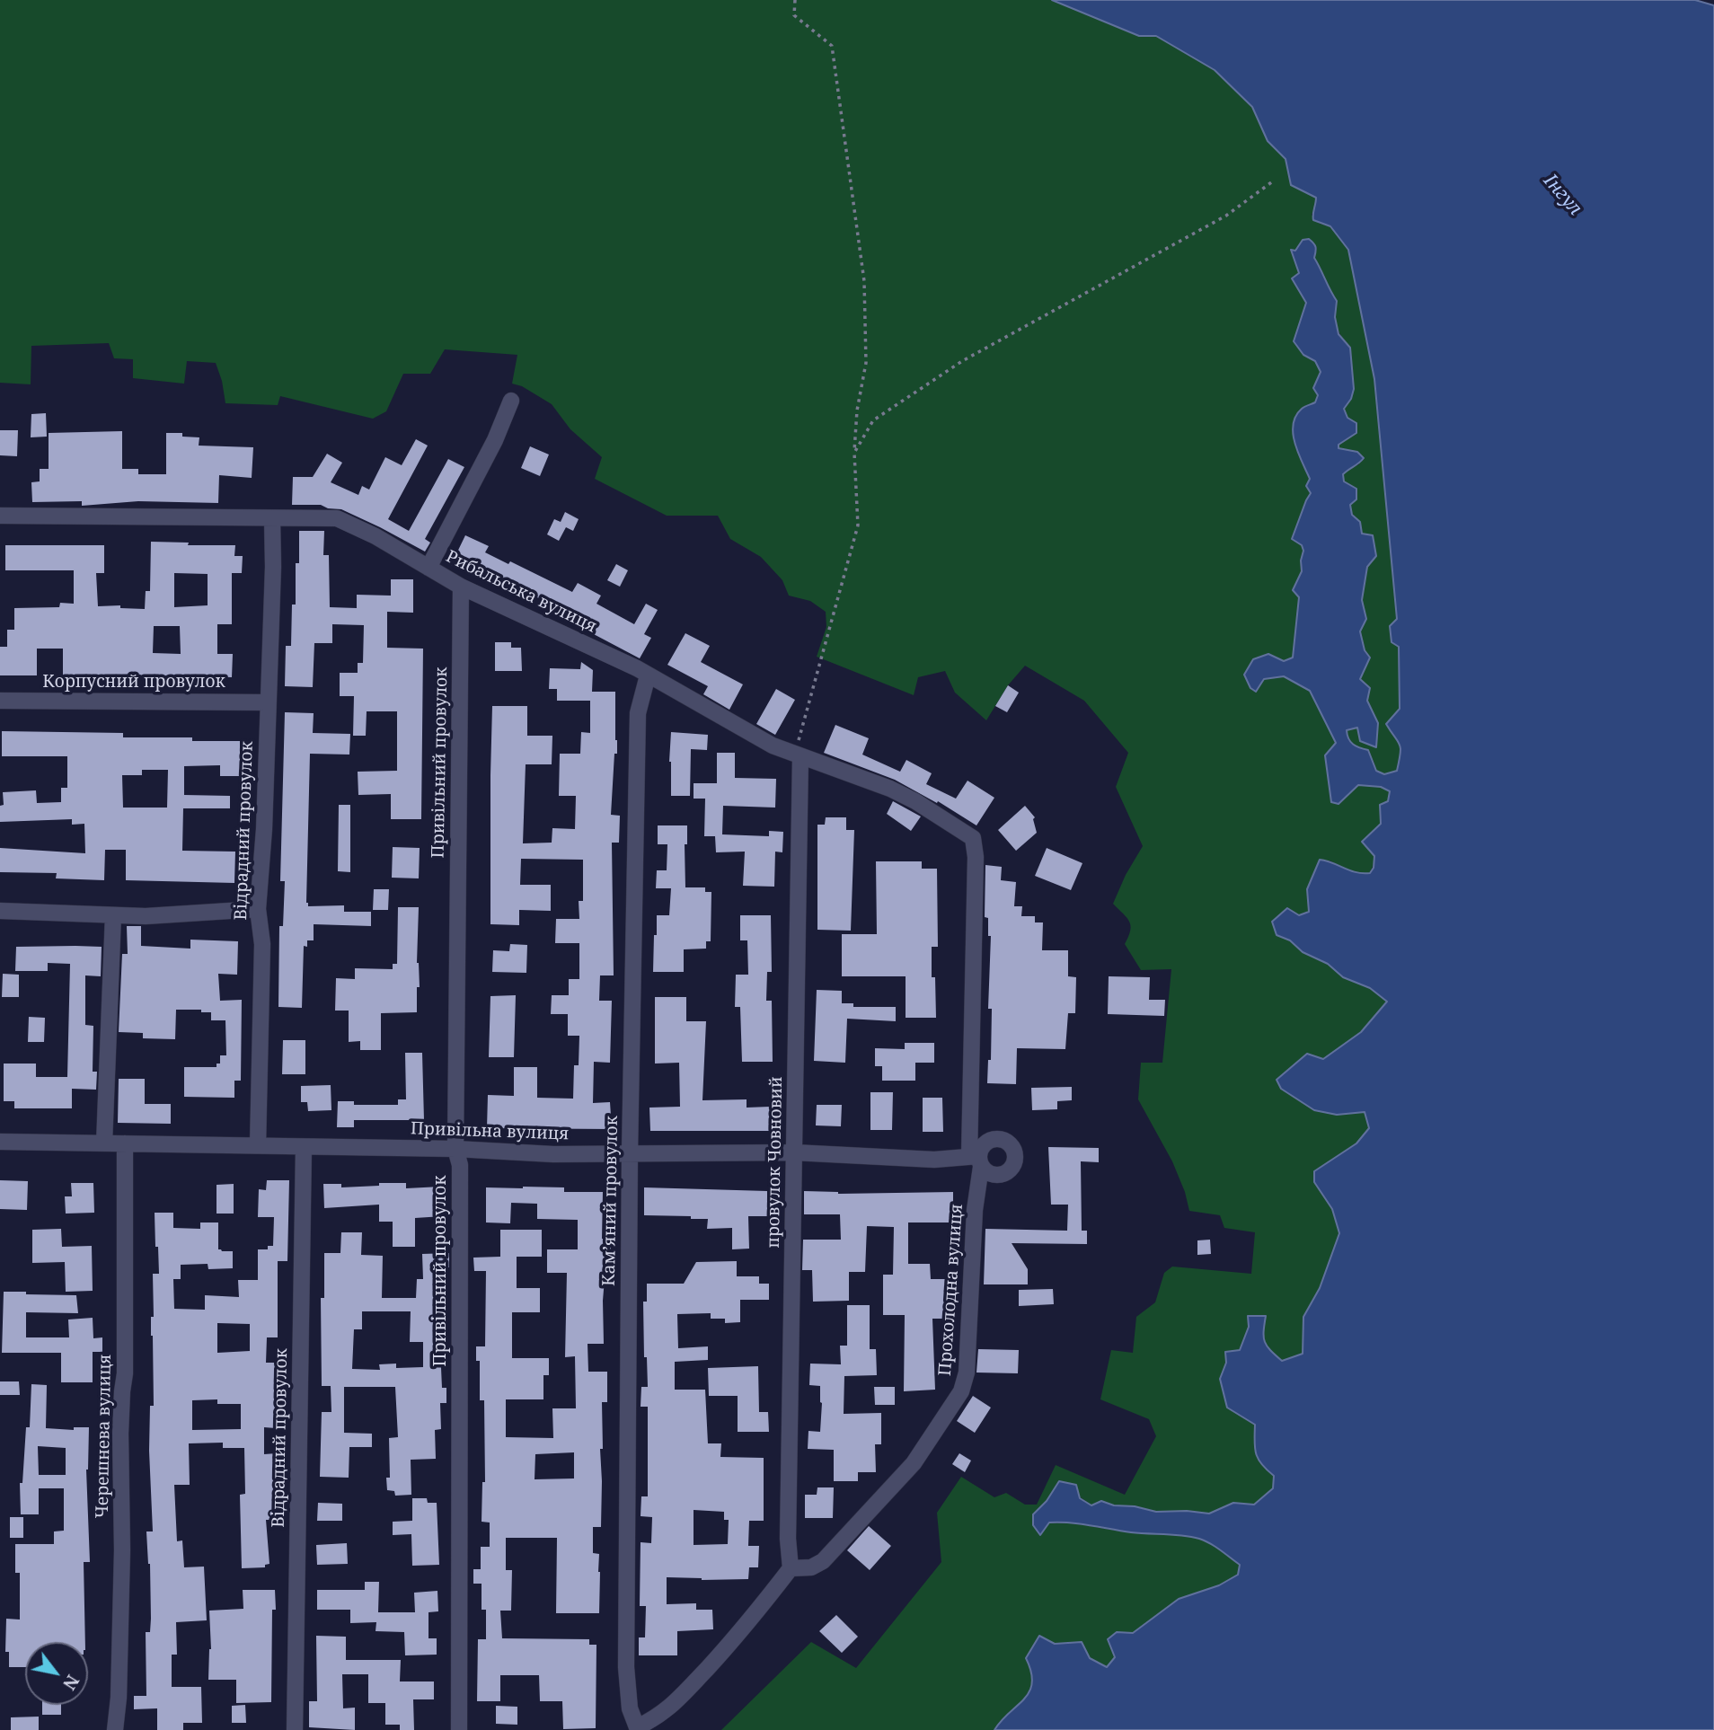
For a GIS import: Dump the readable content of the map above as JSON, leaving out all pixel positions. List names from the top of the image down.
{
  "streets": {
    "street": [
      "Рибальська вулиця",
      "Корпусний провулок",
      "Привільний провулок",
      "Відрадний провулок",
      "Привільна вулиця",
      "провулок Човновий",
      "Камʼяний провулок",
      "Прохолодна вулиця",
      "Черешнева вулиця"
    ]
  },
  "crossings": [
    ["Рибальська вулиця", "Привільний провулок"],
    ["Рибальська вулиця", "Відрадний провулок"],
    ["Рибальська вулиця", "провулок Човновий"],
    ["Рибальська вулиця", "Камʼяний провулок"],
    ["Рибальська вулиця", "Прохолодна вулиця"],
    ["Корпусний провулок", "Відрадний провулок"],
    ["Привільний провулок", "Привільна вулиця"],
    ["Відрадний провулок", "Привільна вулиця"],
    ["Привільна вулиця", "провулок Човновий"],
    ["Привільна вулиця", "Камʼяний провулок"],
    ["Привільна вулиця", "Прохолодна вулиця"],
    ["Привільна вулиця", "Черешнева вулиця"],
    ["провулок Човновий", "Прохолодна вулиця"]
  ],
  "water": ["Інгул"],
  "north": "bottom right"
}
